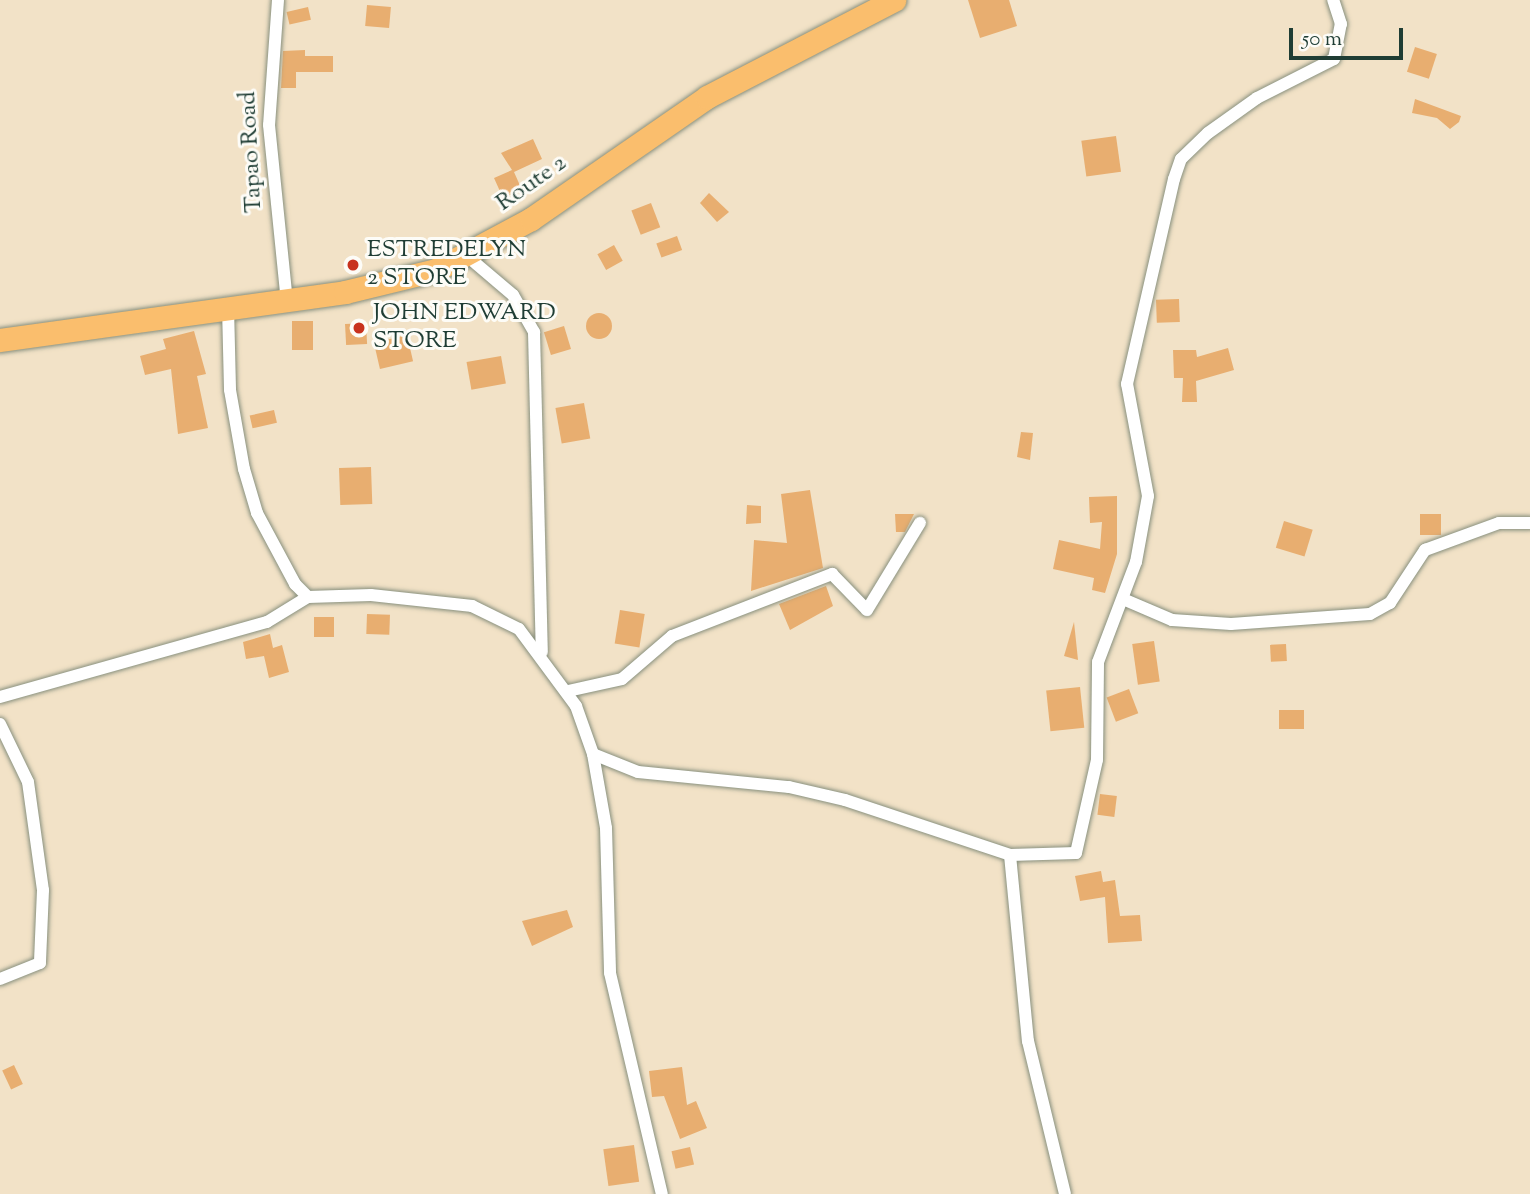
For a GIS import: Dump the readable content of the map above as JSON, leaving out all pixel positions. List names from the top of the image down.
{
  "streets": {
    "highway": ["Route 2"],
    "street": ["Tapao Road"]
  },
  "crossings": [
    ["Tapao Road", "Route 2"]
  ],
  "places": ["ESTREDELYN 2 STORE", "JOHN EDWARD STORE"],
  "scale_bar": "50 m"
}
